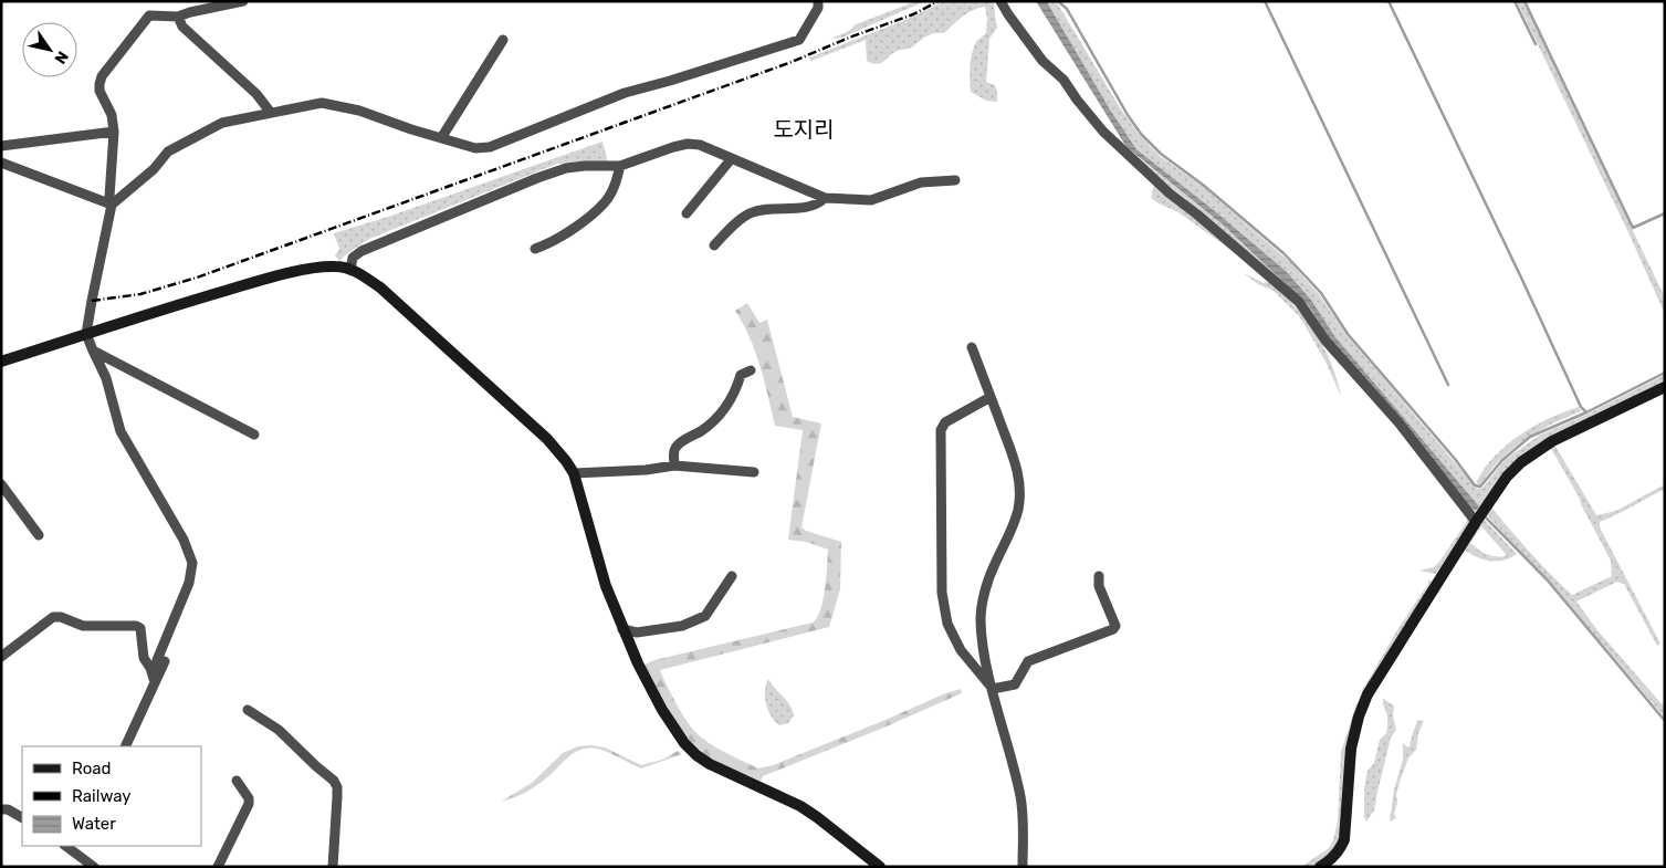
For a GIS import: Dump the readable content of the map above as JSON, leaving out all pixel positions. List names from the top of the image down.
{
  "districts": ["도지리"],
  "legend": ["Road", "Railway", "Water"],
  "north": "bottom right"
}
